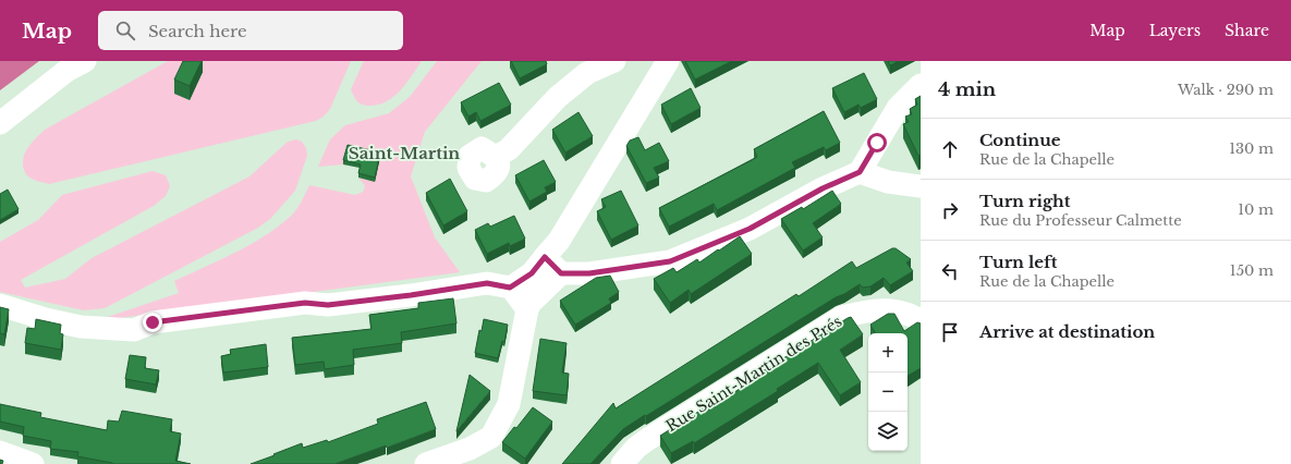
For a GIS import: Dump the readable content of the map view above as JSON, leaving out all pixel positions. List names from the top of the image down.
{
  "streets": {
    "street": ["Rue Saint-Martin des Prés"]
  },
  "districts": ["Saint-Martin"],
  "page": {
    "header": "Map",
    "search": "Search here",
    "nav": ["Map", "Layers", "Share"],
    "heading": ["4 min", "Walk · 290 m"],
    "list": [
      ["Continue", "Rue de la Chapelle", "130 m"],
      ["Turn right", "Rue du Professeur Calmette", "10 m"],
      ["Turn left", "Rue de la Chapelle", "150 m"],
      "Arrive at destination"
    ],
    "map_buttons": ["+", "−"]
  }
}
